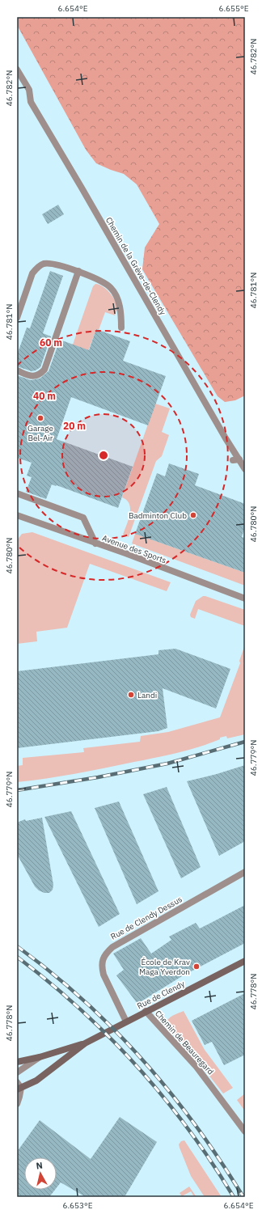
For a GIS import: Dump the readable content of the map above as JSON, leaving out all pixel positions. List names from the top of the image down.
{
  "streets": {
    "main road": ["Rue de Clendy"],
    "street": [
      "Chemin de la Grève-de-Clendy",
      "Avenue des Sports",
      "Rue de Clendy Dessus",
      "Chemin de Beauregard"
    ]
  },
  "crossings": [
    ["Rue de Clendy Dessus", "Rue de Clendy"],
    ["Rue de Clendy", "Chemin de Beauregard"]
  ],
  "places": [
    "Garage Bel-Air",
    "Badminton Club",
    "Landi",
    "École de Krav Maga Yverdon"
  ],
  "north": "top",
  "coordinates": [
    "6.654°E",
    "6.655°E",
    "46.782°N",
    "46.781°N",
    "46.780°N",
    "46.779°N",
    "46.778°N",
    "6.653°E"
  ],
  "rings": ["60 m", "40 m", "20 m"]
}
